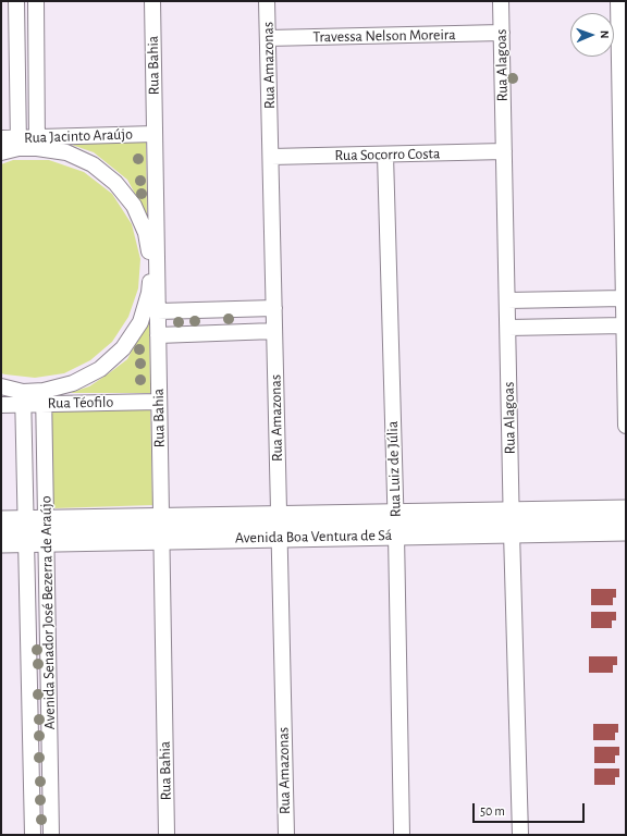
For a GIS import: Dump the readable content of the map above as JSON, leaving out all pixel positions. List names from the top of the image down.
{
  "streets": {
    "street": [
      "Travessa Nelson Moreira",
      "Rua Bahia",
      "Rua Amazonas",
      "Rua Alagoas",
      "Rua Jacinto Araújo",
      "Rua Socorro Costa",
      "Rua Téofilo",
      "Rua Luiz de Júlia",
      "Avenida Boa Ventura de Sá",
      "Avenida Senador José Bezerra de Araújo"
    ]
  },
  "crossings": [
    ["Travessa Nelson Moreira", "Rua Amazonas"],
    ["Travessa Nelson Moreira", "Rua Alagoas"],
    ["Rua Bahia", "Rua Jacinto Araújo"],
    ["Rua Bahia", "Rua Téofilo"],
    ["Rua Bahia", "Avenida Boa Ventura de Sá"],
    ["Rua Amazonas", "Rua Socorro Costa"],
    ["Rua Amazonas", "Avenida Boa Ventura de Sá"],
    ["Rua Alagoas", "Rua Socorro Costa"],
    ["Rua Alagoas", "Avenida Boa Ventura de Sá"],
    ["Rua Socorro Costa", "Rua Luiz de Júlia"],
    ["Rua Téofilo", "Avenida Senador José Bezerra de Araújo"],
    ["Rua Luiz de Júlia", "Avenida Boa Ventura de Sá"],
    ["Avenida Boa Ventura de Sá", "Avenida Senador José Bezerra de Araújo"]
  ],
  "scale_bar": "50 m",
  "north": "right"
}
